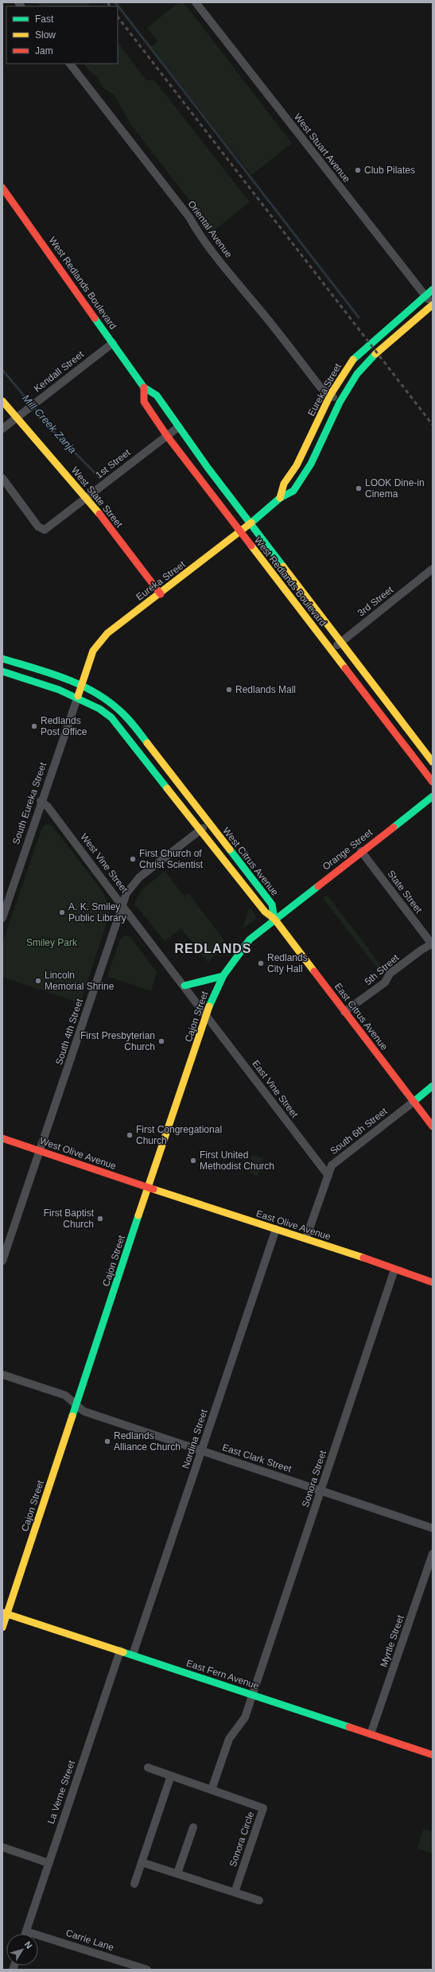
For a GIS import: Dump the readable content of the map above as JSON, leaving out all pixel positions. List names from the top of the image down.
{
  "streets": {
    "street": [
      "West Stuart Avenue",
      "Oriental Avenue",
      "West Redlands Boulevard",
      "Kendall Street",
      "Eureka Street",
      "1st Street",
      "West State Street",
      "3rd Street",
      "South Eureka Street",
      "Orange Street",
      "West Citrus Avenue",
      "West Vine Street",
      "State Street",
      "5th Street",
      "Cajon Street",
      "East Citrus Avenue",
      "South 4th Street",
      "East Vine Street",
      "South 6th Street",
      "West Olive Avenue",
      "East Olive Avenue",
      "Nordina Street",
      "East Clark Street",
      "Sonora Street",
      "Myrtle Street",
      "East Fern Avenue",
      "La Verne Street",
      "Sonora Circle",
      "Carrie Lane"
    ]
  },
  "crossings": [
    ["West Stuart Avenue", "Eureka Street"],
    ["Oriental Avenue", "Eureka Street"],
    ["West Redlands Boulevard", "Kendall Street"],
    ["West Redlands Boulevard", "Eureka Street"],
    ["West Redlands Boulevard", "1st Street"],
    ["West Redlands Boulevard", "3rd Street"],
    ["Kendall Street", "West State Street"],
    ["Eureka Street", "West State Street"],
    ["Eureka Street", "South Eureka Street"],
    ["Eureka Street", "West Citrus Avenue"],
    ["1st Street", "West State Street"],
    ["South Eureka Street", "West Citrus Avenue"],
    ["South Eureka Street", "West Vine Street"],
    ["Orange Street", "West Citrus Avenue"],
    ["Orange Street", "State Street"],
    ["Orange Street", "Cajon Street"],
    ["Orange Street", "East Citrus Avenue"],
    ["West Citrus Avenue", "Cajon Street"],
    ["West Citrus Avenue", "East Citrus Avenue"],
    ["West Citrus Avenue", "South 4th Street"],
    ["West Vine Street", "Cajon Street"],
    ["West Vine Street", "South 4th Street"],
    ["West Vine Street", "East Vine Street"],
    ["State Street", "5th Street"],
    ["5th Street", "East Citrus Avenue"],
    ["Cajon Street", "East Citrus Avenue"],
    ["Cajon Street", "East Vine Street"],
    ["Cajon Street", "West Olive Avenue"],
    ["Cajon Street", "East Olive Avenue"],
    ["Cajon Street", "East Clark Street"],
    ["Cajon Street", "East Fern Avenue"],
    ["East Citrus Avenue", "South 6th Street"],
    ["South 4th Street", "West Olive Avenue"],
    ["East Vine Street", "South 6th Street"],
    ["South 6th Street", "East Olive Avenue"],
    ["West Olive Avenue", "East Olive Avenue"],
    ["East Olive Avenue", "Nordina Street"],
    ["East Olive Avenue", "Sonora Street"],
    ["Nordina Street", "East Clark Street"],
    ["Nordina Street", "East Fern Avenue"],
    ["East Clark Street", "Sonora Street"],
    ["Sonora Street", "East Fern Avenue"],
    ["Myrtle Street", "East Fern Avenue"],
    ["East Fern Avenue", "La Verne Street"],
    ["La Verne Street", "Carrie Lane"]
  ],
  "districts": ["REDLANDS"],
  "water": ["Mill Creek Zanja"],
  "parks": ["Smiley Park"],
  "places": [
    "Club Pilates",
    "LOOK Dine-in Cinema",
    "Redlands Mall",
    "Redlands Post Office",
    "First Church of Christ Scientist",
    "A. K. Smiley Public Library",
    "Redlands City Hall",
    "Lincoln Memorial Shrine",
    "First Presbyterian Church",
    "First Congregational Church",
    "First United Methodist Church",
    "First Baptist Church",
    "Redlands Alliance Church"
  ],
  "legend": ["Fast", "Slow", "Jam"],
  "north": "top right"
}
